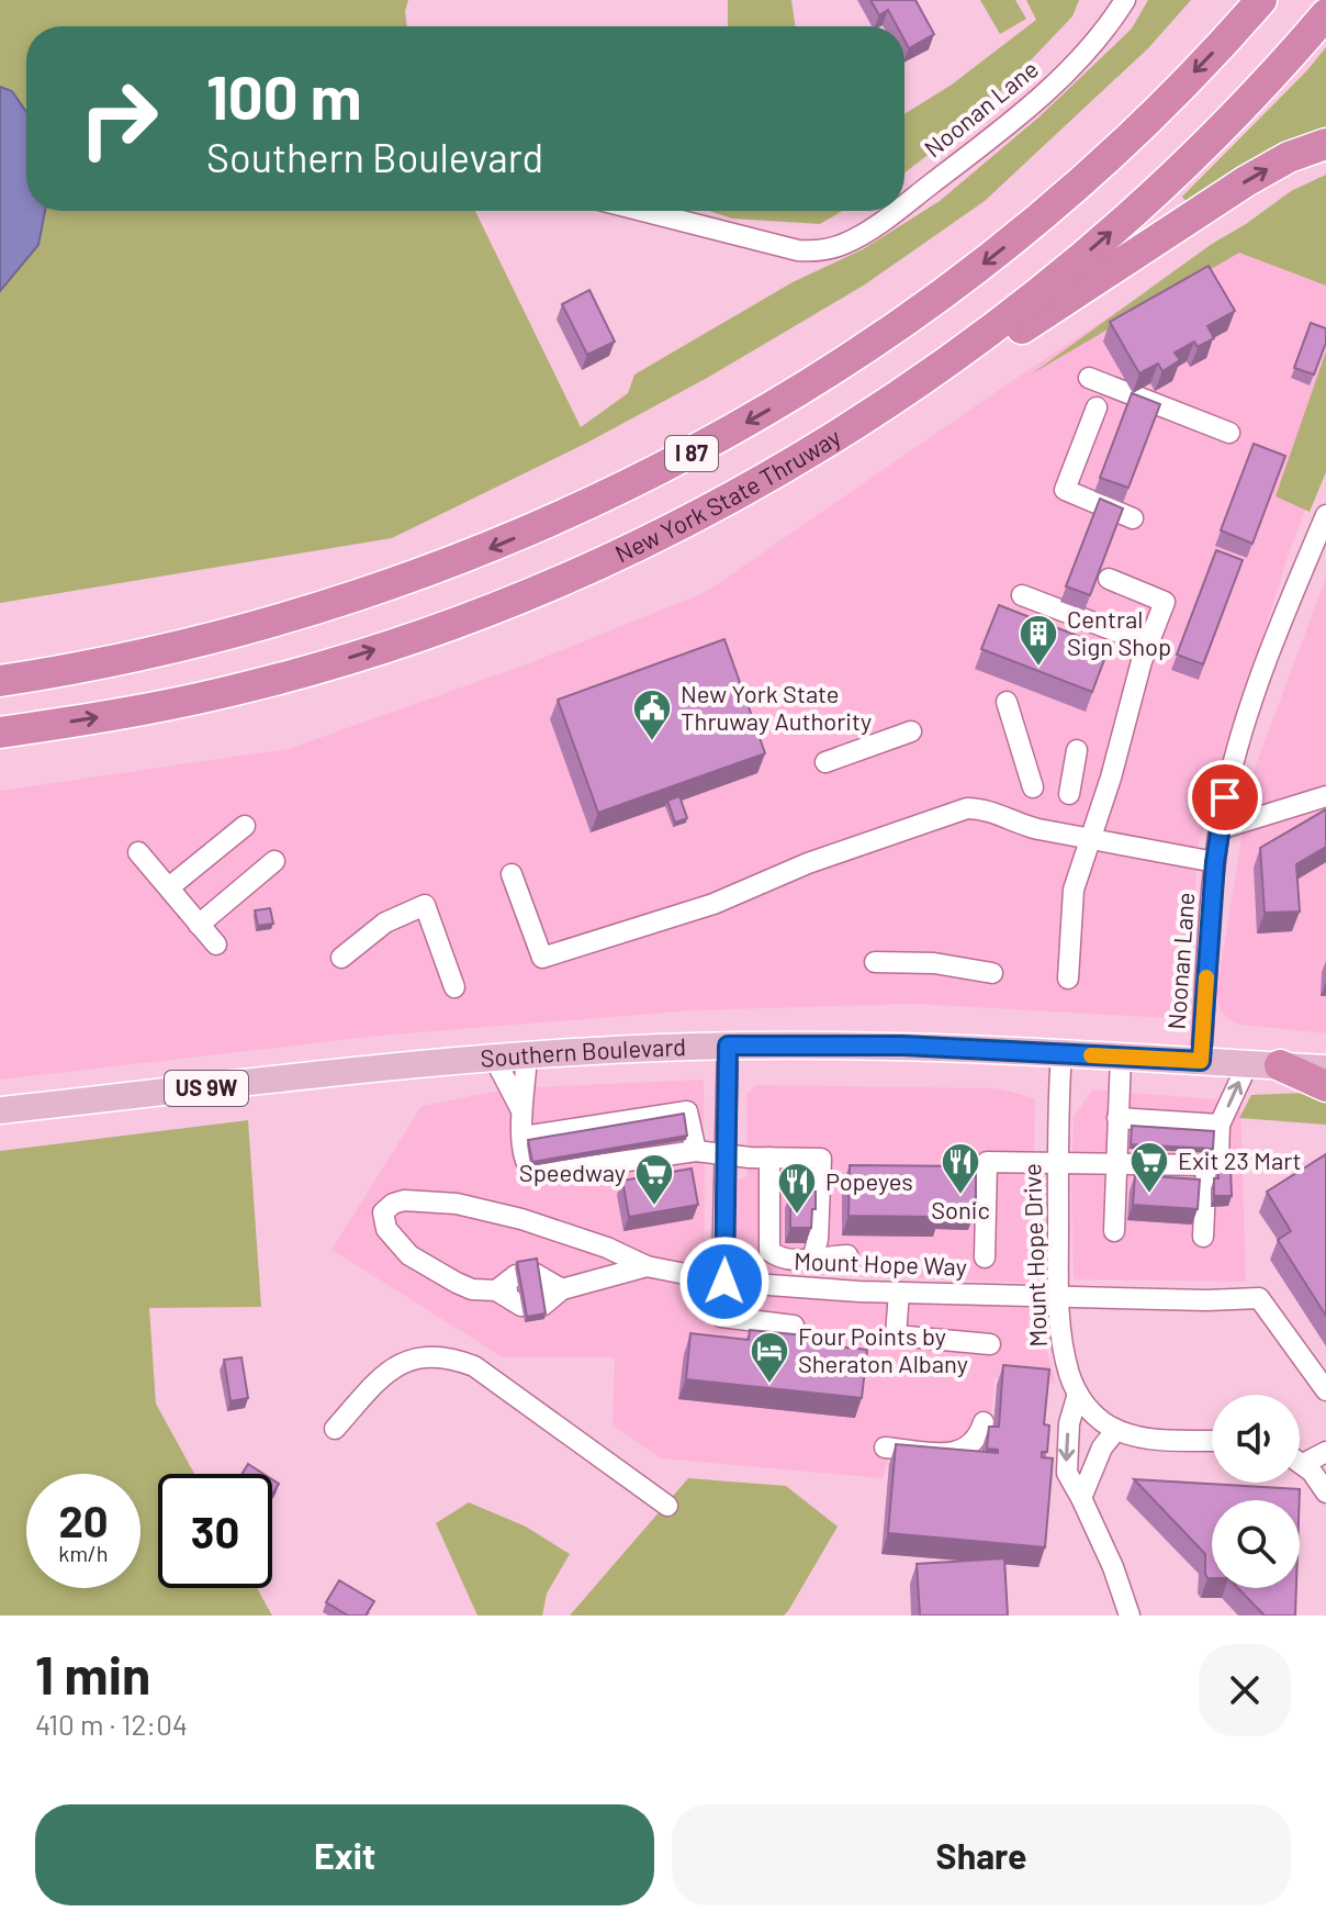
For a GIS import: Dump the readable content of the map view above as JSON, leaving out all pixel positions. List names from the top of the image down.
{
  "streets": {
    "highway": ["I 87", "New York State Thruway"],
    "main road": ["Southern Boulevard", "US 9W"],
    "street": ["Noonan Lane", "Mount Hope Drive", "Mount Hope Way"]
  },
  "crossings": [
    ["Noonan Lane", "Southern Boulevard"],
    ["Southern Boulevard", "Mount Hope Drive"],
    ["Mount Hope Drive", "Mount Hope Way"]
  ],
  "places": {
    "building": ["Central Sign Shop"],
    "public building": ["New York State Thruway Authority"],
    "supermarket": ["Exit 23 Mart", "Speedway"],
    "restaurant": ["Sonic", "Popeyes"],
    "hotel": ["Four Points by Sheraton Albany"]
  },
  "page": {
    "turn": ["100 m", "Southern Boulevard"],
    "speed": "20 km/h",
    "limit": "30",
    "heading": ["1 min", "410 m · 12:04"],
    "buttons": ["Exit", "Share"]
  }
}
